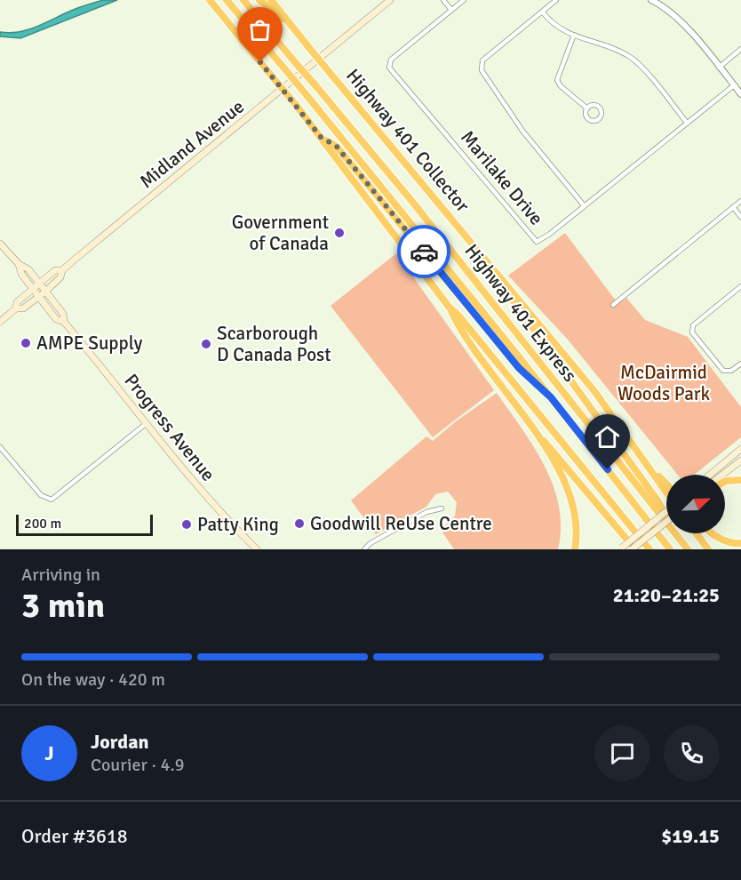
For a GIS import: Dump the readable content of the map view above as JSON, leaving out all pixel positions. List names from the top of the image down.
{
  "streets": {
    "highway": ["Highway 401 Collector", "Highway 401 Express"],
    "main road": ["Midland Avenue", "Progress Avenue"],
    "street": ["Marilake Drive"]
  },
  "crossings": [
    ["Midland Avenue", "Progress Avenue"]
  ],
  "parks": ["McDairmid Woods Park"],
  "places": [
    "Government of Canada",
    "AMPE Supply",
    "Scarborough D Canada Post",
    "Goodwill ReUse Centre",
    "Patty King"
  ],
  "scale_bar": "200 m",
  "north": "top right",
  "page": {
    "scale": "200 m",
    "heading": ["3 min", "Arriving in", "21:20–21:25"],
    "panel": [
      "Jordan",
      "Courier · 4.9",
      "Order #3618",
      "$19.15"
    ],
    "bar": "On the way · 420 m",
    "round": "J"
  }
}
